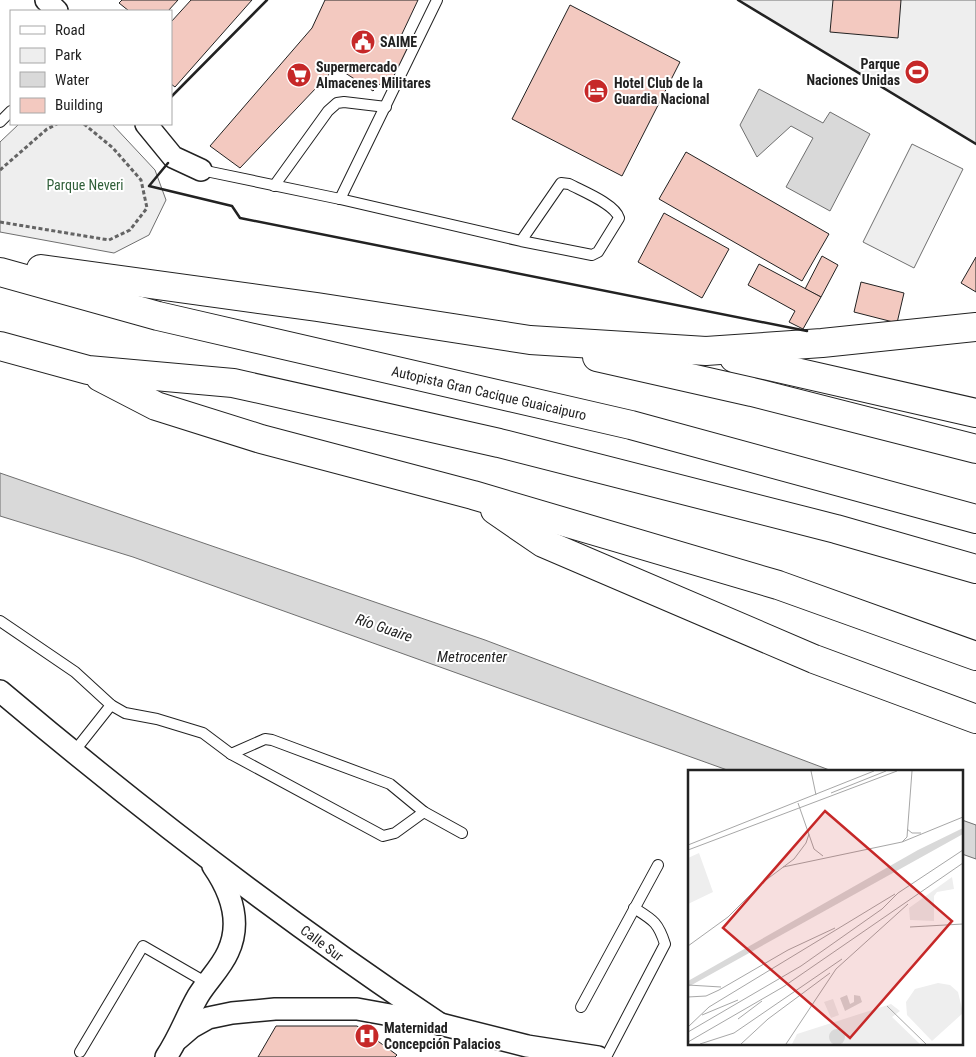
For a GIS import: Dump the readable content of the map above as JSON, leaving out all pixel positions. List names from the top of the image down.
{
  "streets": {
    "highway": ["Autopista Gran Cacique Guaicaipuro"],
    "street": ["Calle Sur"]
  },
  "water": ["Río Guaire", "Metrocenter"],
  "parks": ["Parque Neveri"],
  "places": {
    "public building": ["SAIME"],
    "sports": ["Parque Naciones Unidas"],
    "supermarket": ["Supermercado Almacenes Militares"],
    "hotel": ["Hotel Club de la Guardia Nacional"],
    "hospital": ["Maternidad Concepción Palacios"]
  },
  "legend": [
    "Road",
    "Park",
    "Water",
    "Building"
  ]
}
